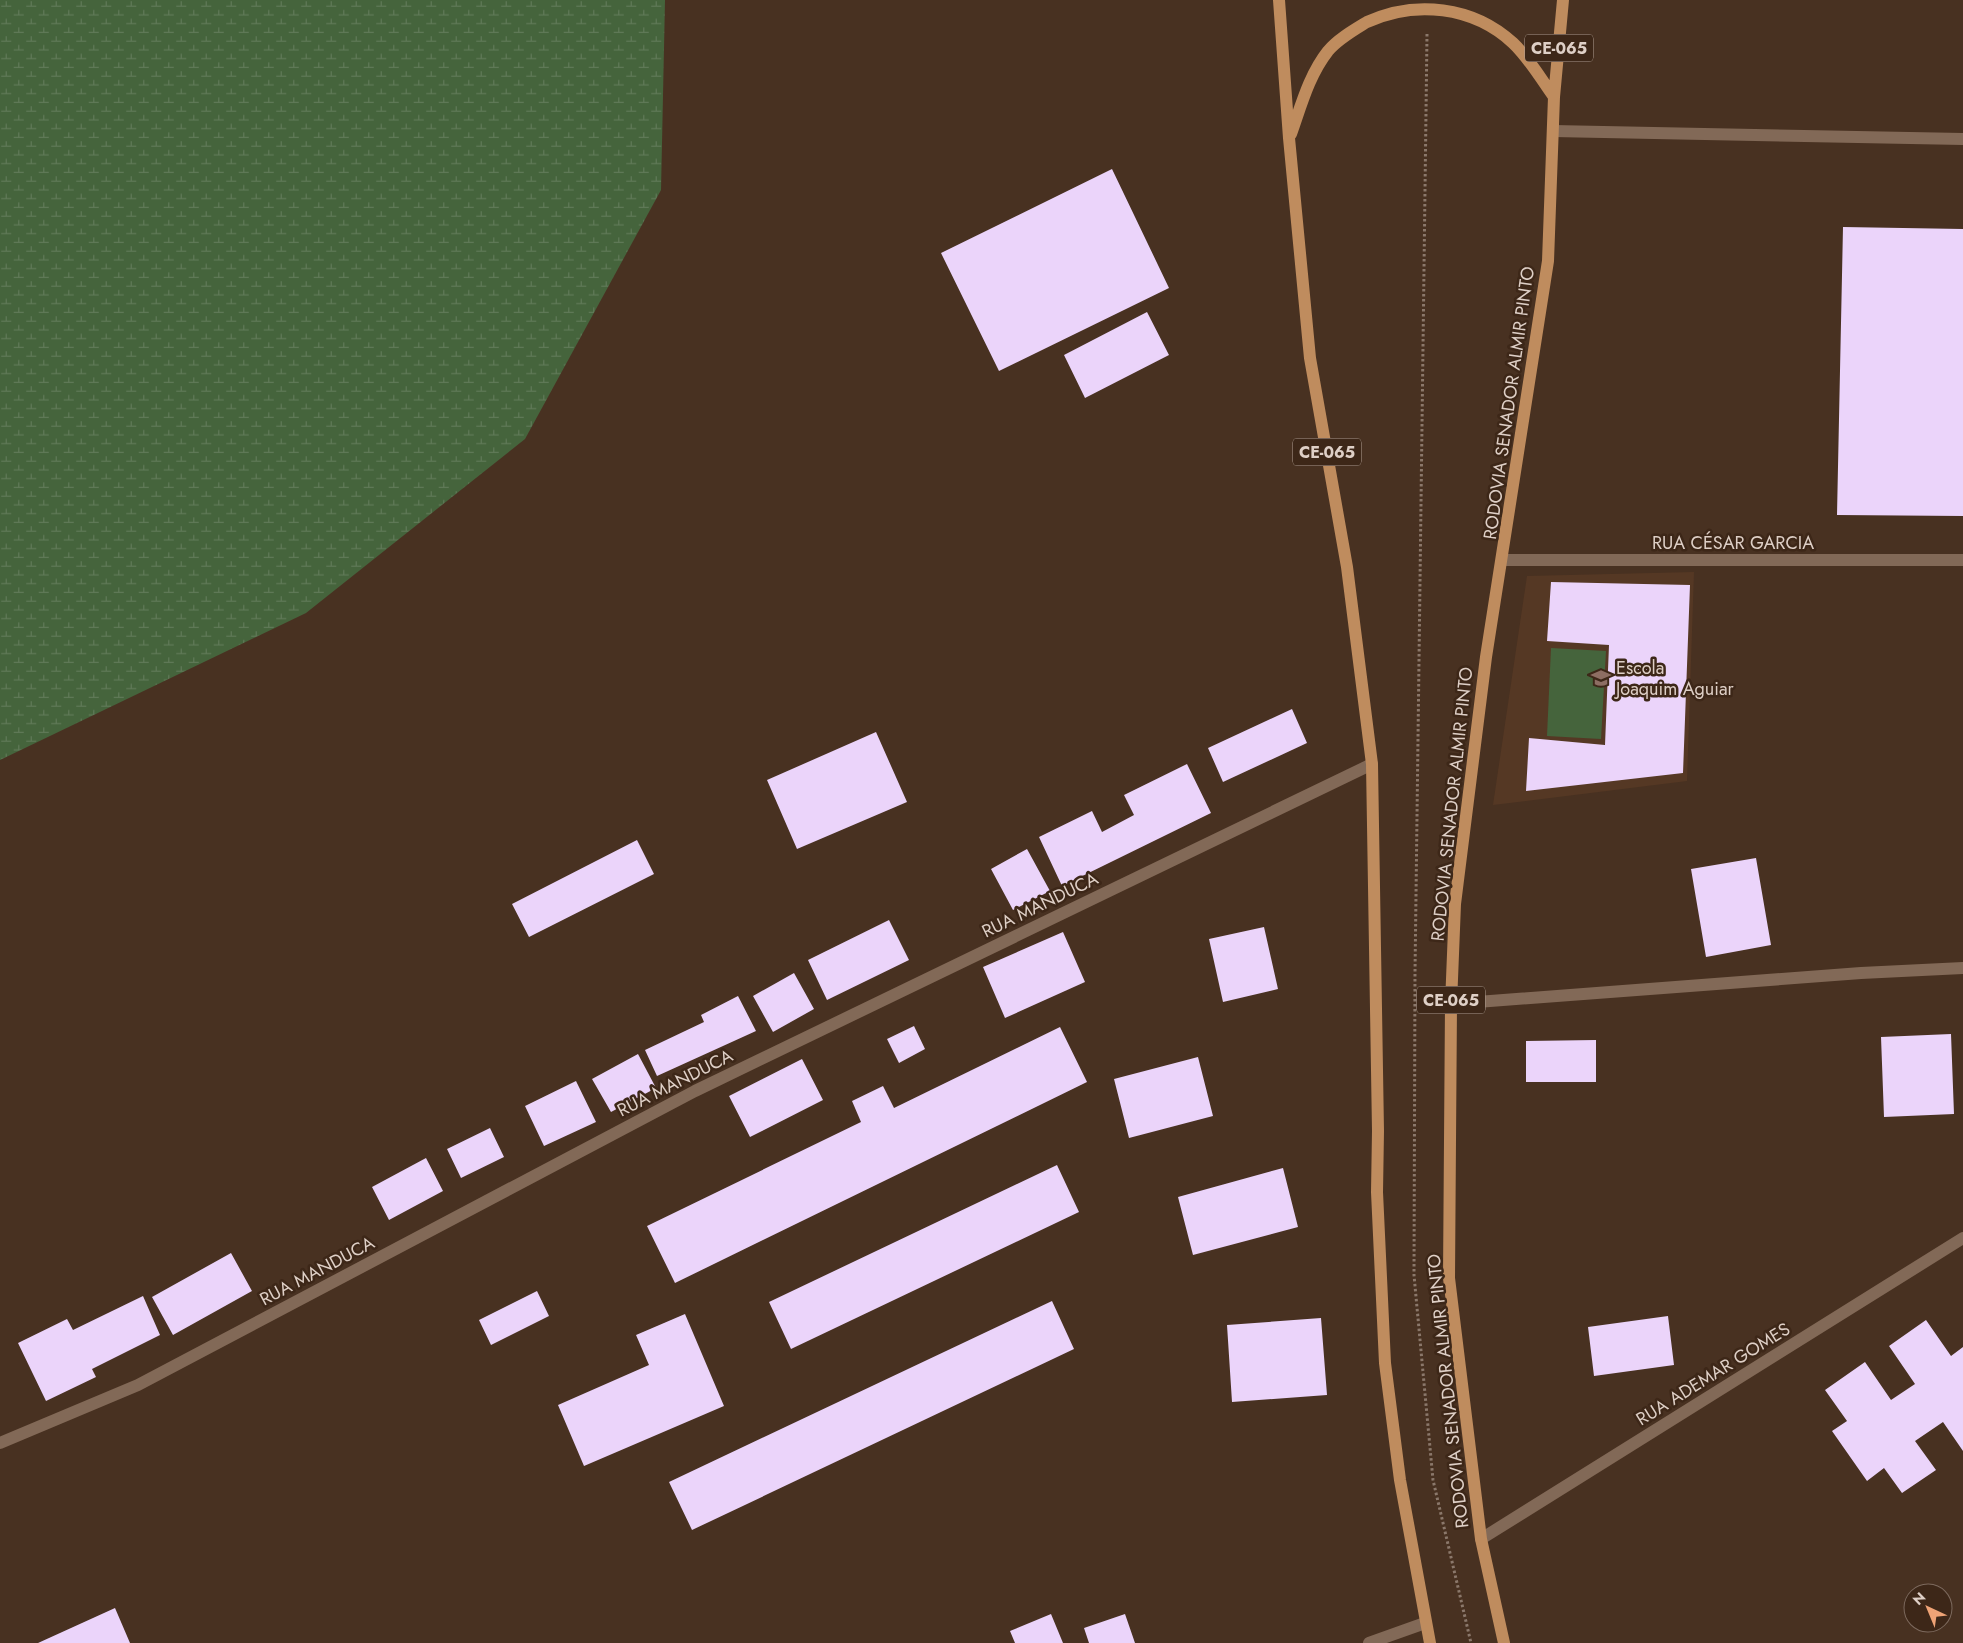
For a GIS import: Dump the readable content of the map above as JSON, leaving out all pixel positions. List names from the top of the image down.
{
  "streets": {
    "main road": ["CE-065", "RODOVIA SENADOR ALMIR PINTO"],
    "street": ["RUA CÉSAR GARCIA", "RUA MANDUCA", "RUA ADEMAR GOMES"]
  },
  "crossings": [
    ["CE-065", "RUA MANDUCA"],
    ["RODOVIA SENADOR ALMIR PINTO", "RUA CÉSAR GARCIA"],
    ["RODOVIA SENADOR ALMIR PINTO", "RUA ADEMAR GOMES"]
  ],
  "places": {
    "school or university": ["Escola Joaquim Aguiar"]
  },
  "north": "top left"
}
